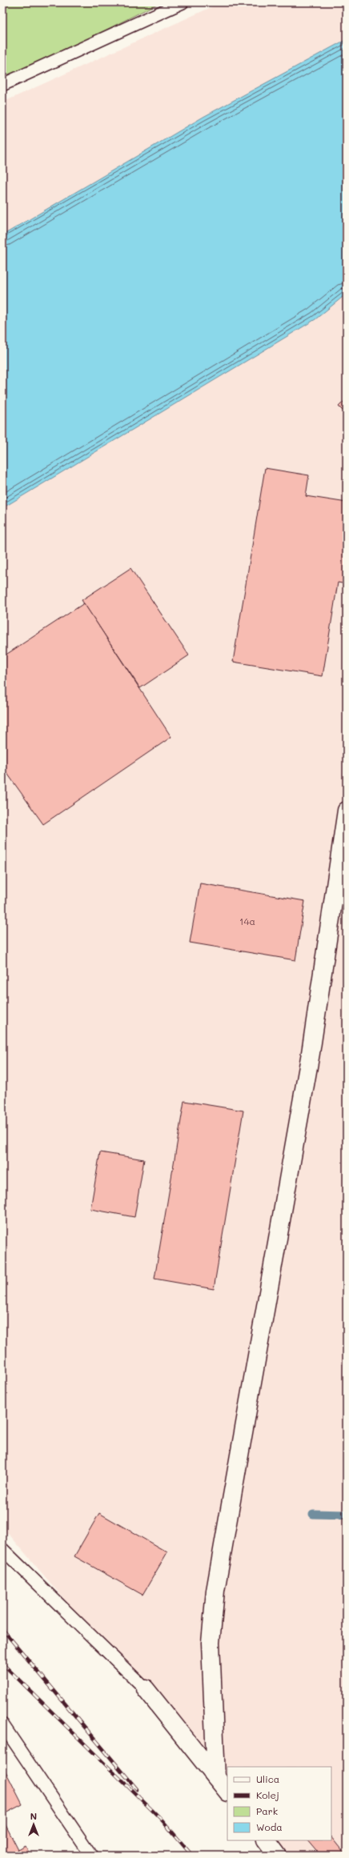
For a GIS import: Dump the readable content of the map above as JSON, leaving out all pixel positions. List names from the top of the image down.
{
  "house_numbers": ["14a"],
  "legend": [
    "Ulica",
    "Kolej",
    "Park",
    "Woda"
  ],
  "north": "top"
}
